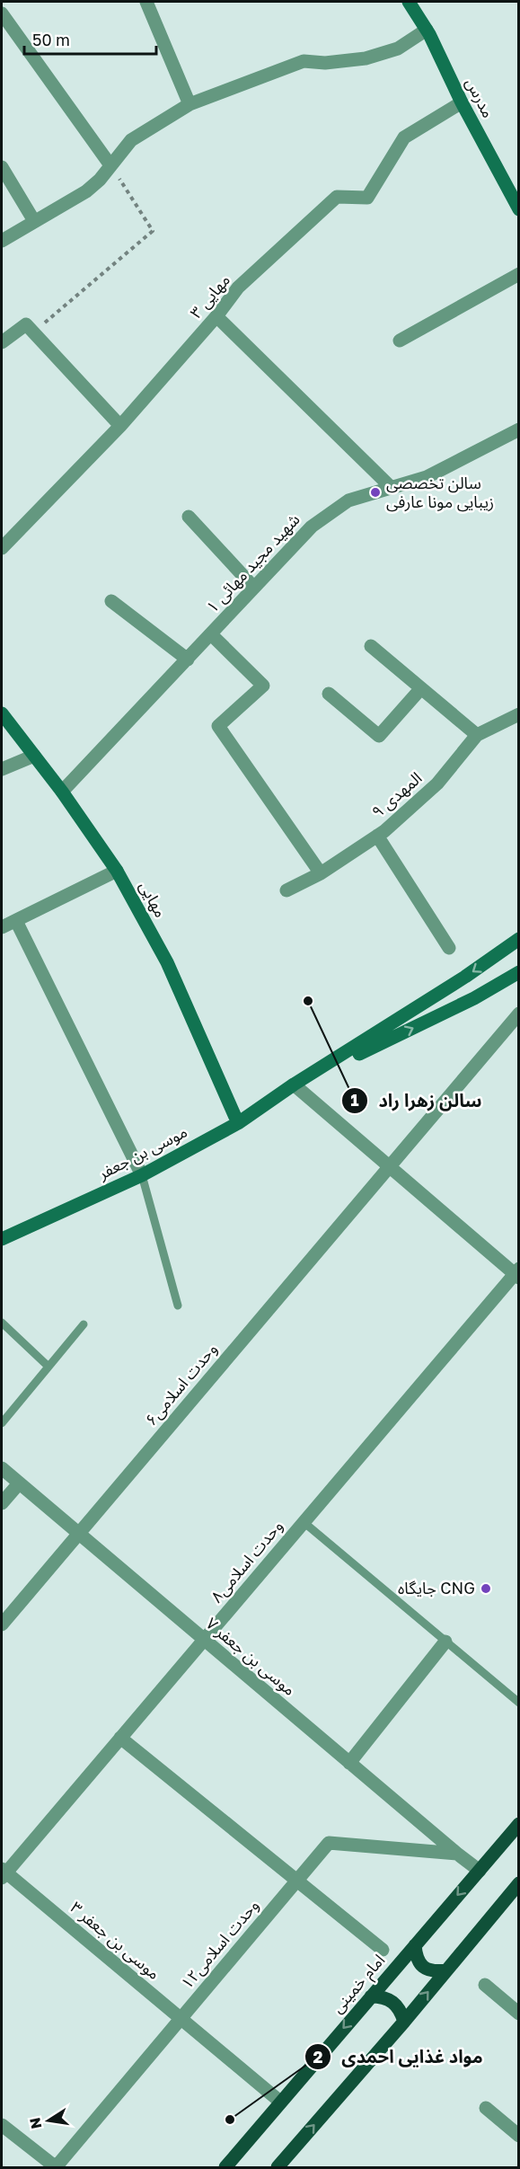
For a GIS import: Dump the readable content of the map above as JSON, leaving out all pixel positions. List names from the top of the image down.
{
  "streets": {
    "main road": ["امام خمینی"],
    "street": [
      "مدرس",
      "مهایی ۳",
      "شهید مجید مهائی ۱",
      "المهدی ۹",
      "مهایی",
      "موسی بن جعفر",
      "وحدت اسلامی۶",
      "وحدت اسلامی۸",
      "موسی بن جعفر ۷",
      "موسی بن جعفر ۳",
      "وحدت اسلامی۱۲"
    ]
  },
  "crossings": [
    ["مدرس", "مهایی ۳"],
    ["شهید مجید مهائی ۱", "مهایی"],
    ["مهایی", "موسی بن جعفر"],
    ["وحدت اسلامی۶", "موسی بن جعفر ۷"],
    ["وحدت اسلامی۸", "موسی بن جعفر ۷"],
    ["وحدت اسلامی۸", "موسی بن جعفر ۳"],
    ["موسی بن جعفر ۷", "وحدت اسلامی۱۲"],
    ["موسی بن جعفر ۷", "امام خمینی"],
    ["موسی بن جعفر ۳", "وحدت اسلامی۱۲"],
    ["موسی بن جعفر ۳", "امام خمینی"]
  ],
  "places": [
    "سالن تخصصی زیبایی مونا عارفی",
    "سالن زهرا راد",
    "جایگاه CNG",
    "مواد غذایی احمدی"
  ],
  "scale_bar": "50 m",
  "north": "left"
}
